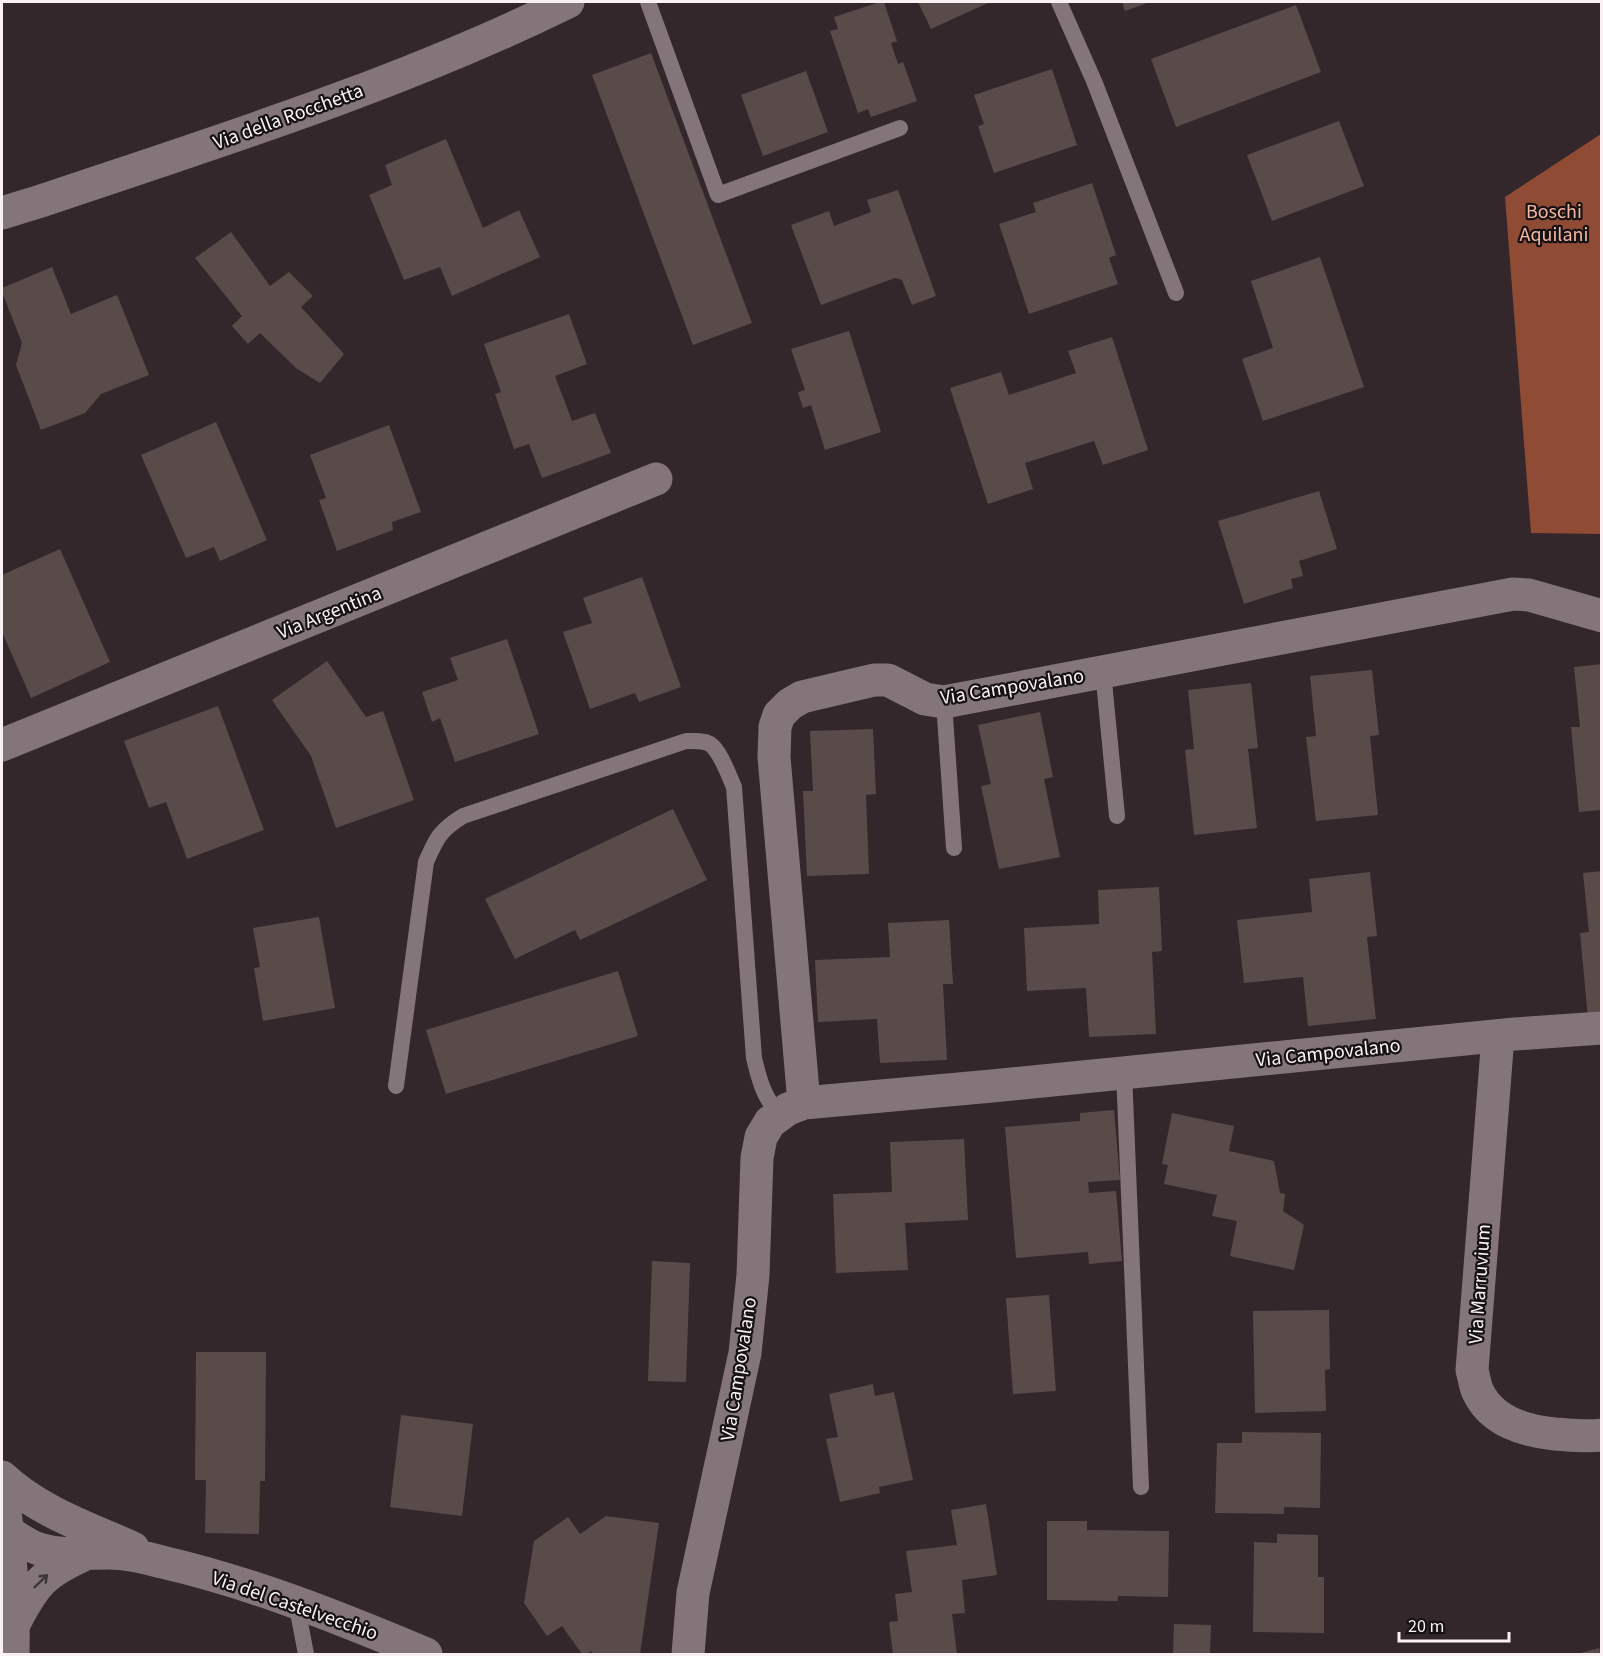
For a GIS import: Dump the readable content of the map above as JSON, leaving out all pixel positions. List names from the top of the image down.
{
  "streets": {
    "street": [
      "Via della Rocchetta",
      "Via Argentina",
      "Via Campovalano",
      "Via Marruvium",
      "Via del Castelvecchio"
    ]
  },
  "crossings": [
    ["Via Campovalano", "Via Marruvium"]
  ],
  "parks": ["Boschi Aquilani"],
  "scale_bar": "20 m"
}
